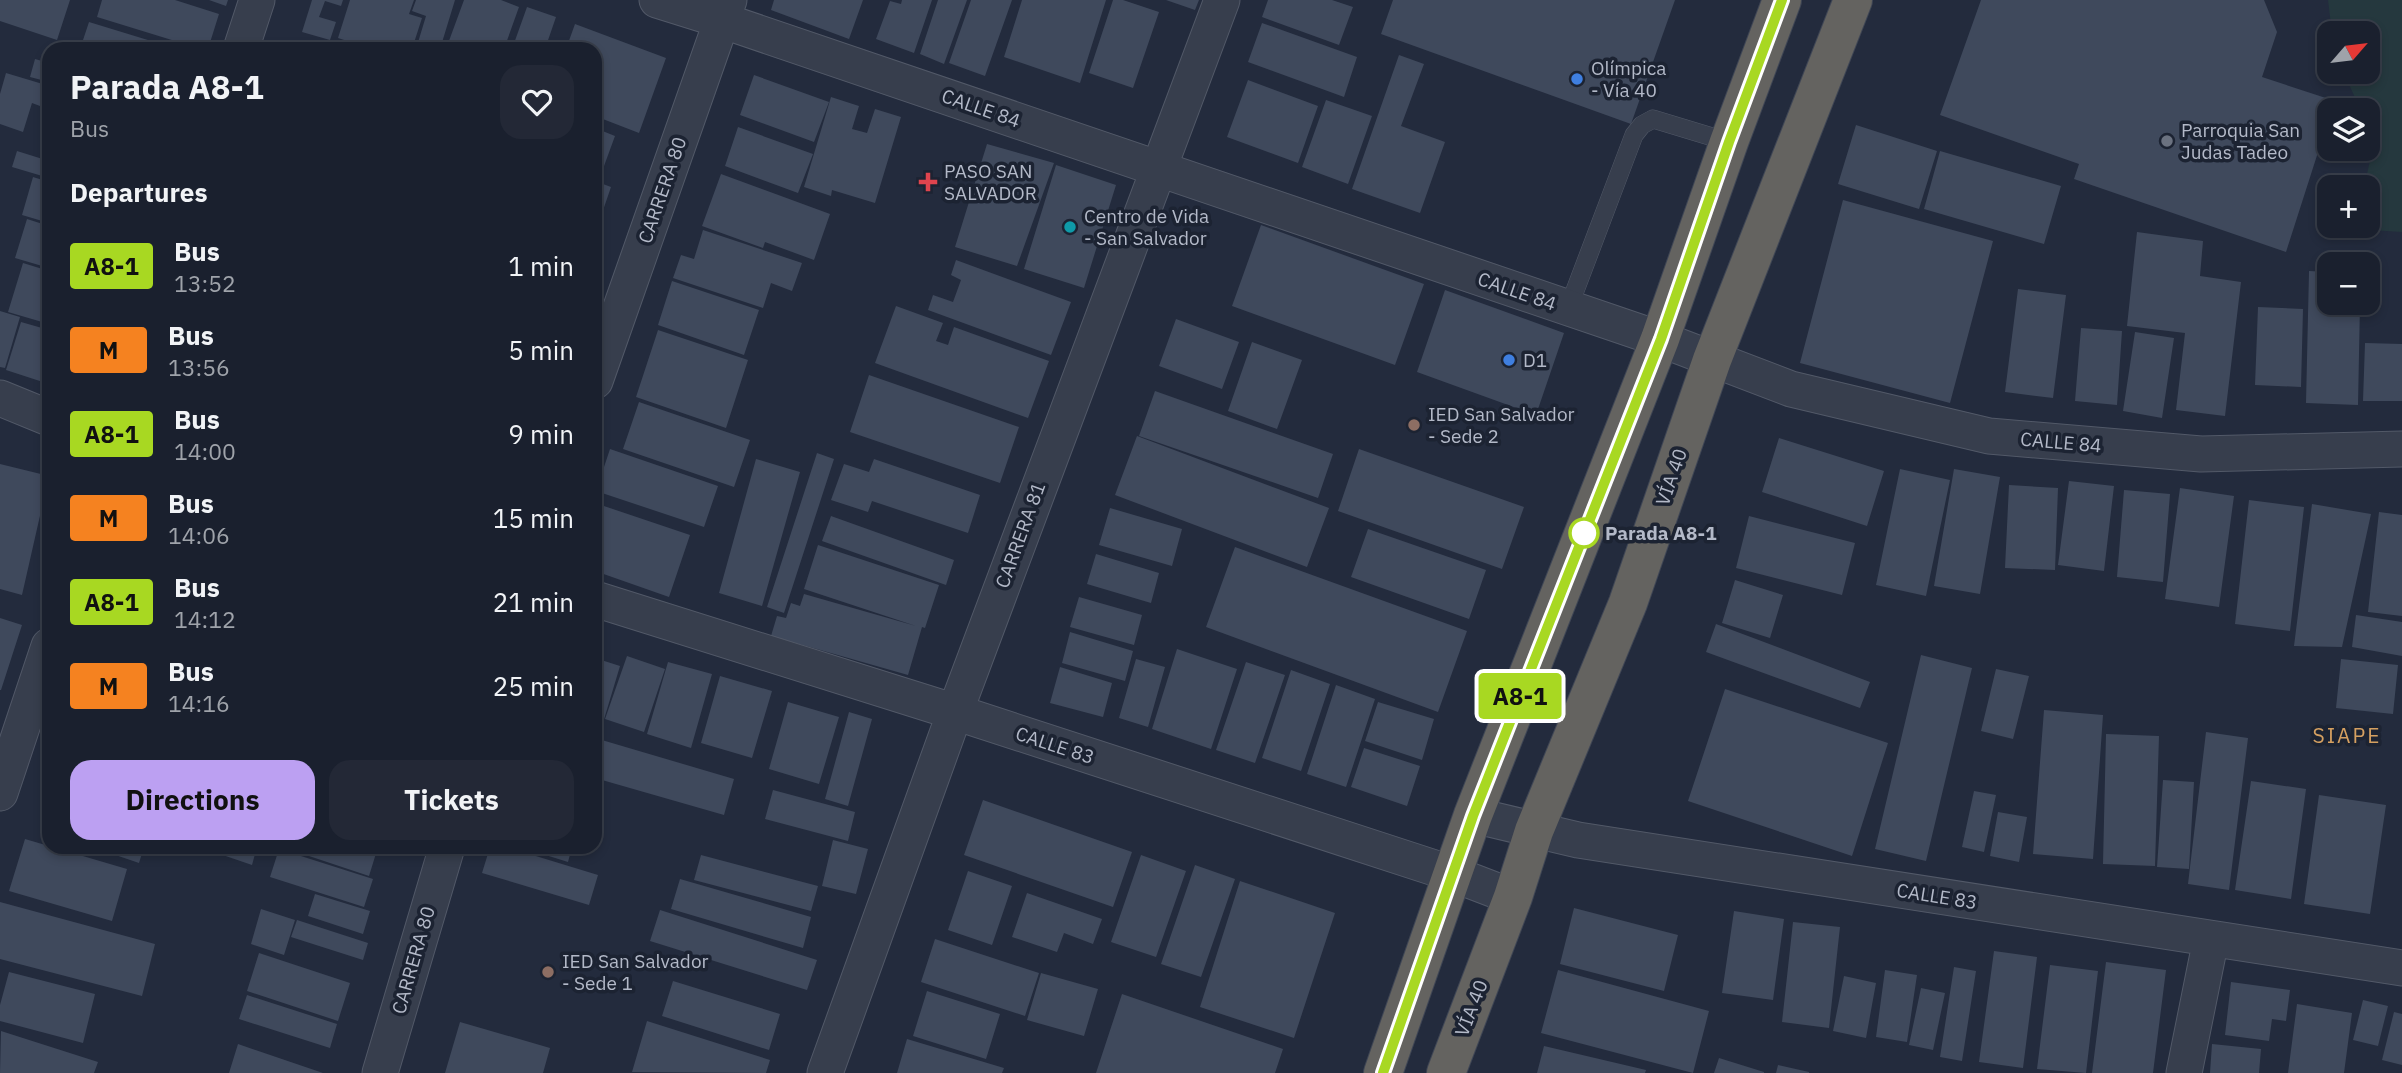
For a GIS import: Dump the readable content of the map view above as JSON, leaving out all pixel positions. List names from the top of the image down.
{
  "streets": {
    "highway": ["VÍA 40"],
    "street": [
      "CALLE 84",
      "CARRERA 80",
      "CARRERA 81",
      "CALLE 83"
    ]
  },
  "crossings": [
    ["CALLE 84", "CARRERA 80"],
    ["CALLE 84", "VÍA 40"],
    ["CALLE 84", "CARRERA 81"],
    ["VÍA 40", "CALLE 83"],
    ["CARRERA 81", "CALLE 83"]
  ],
  "districts": ["SIAPE"],
  "places": {
    "other": [
      "Olímpica - Vía 40",
      "Parroquia San Judas Tadeo",
      "Centro de Vida - San Salvador",
      "D1",
      "IED San Salvador - Sede 2",
      "Parada A8-1",
      "IED San Salvador - Sede 1"
    ],
    "health": ["PASO SAN SALVADOR"]
  },
  "lines": ["bus line A8-1"],
  "north": "top right",
  "page": {
    "on_map": "A8-1",
    "map_buttons": ["+", "−"],
    "heading": [
      ["Parada A8-1", "Bus"],
      "Departures"
    ],
    "list": [
      {
        "mark": "A8-1",
        "name": "Bus",
        "note": "13:52",
        "value": "1 min"
      },
      {
        "mark": "M",
        "name": "Bus",
        "note": "13:56",
        "value": "5 min"
      },
      {
        "mark": "A8-1",
        "name": "Bus",
        "note": "14:00",
        "value": "9 min"
      },
      {
        "mark": "M",
        "name": "Bus",
        "note": "14:06",
        "value": "15 min"
      },
      {
        "mark": "A8-1",
        "name": "Bus",
        "note": "14:12",
        "value": "21 min"
      },
      {
        "mark": "M",
        "name": "Bus",
        "note": "14:16",
        "value": "25 min"
      }
    ],
    "buttons": ["Directions", "Tickets"]
  }
}
